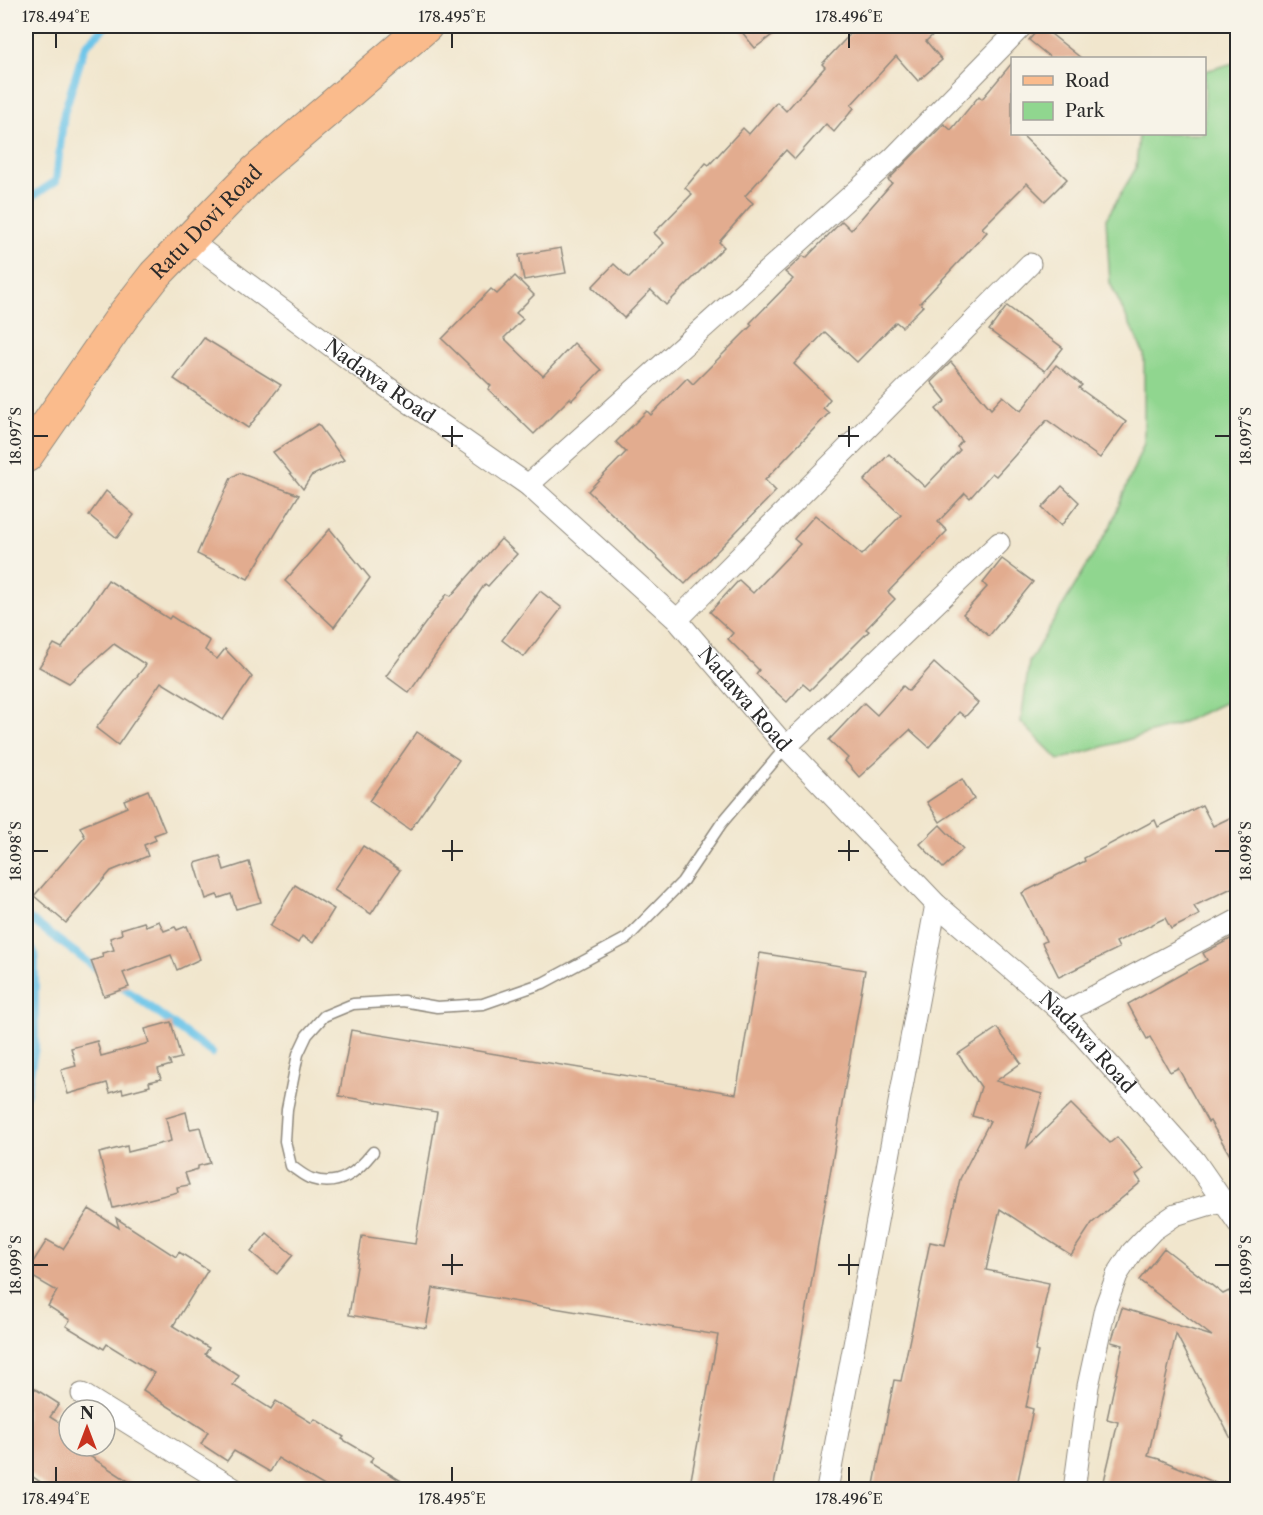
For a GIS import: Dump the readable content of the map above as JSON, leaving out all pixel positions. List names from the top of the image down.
{
  "streets": {
    "main road": ["Ratu Dovi Road"],
    "street": ["Nadawa Road"]
  },
  "crossings": [
    ["Ratu Dovi Road", "Nadawa Road"]
  ],
  "legend": ["Road", "Park"],
  "north": "top",
  "coordinates": [
    "178.494°E",
    "178.495°E",
    "178.496°E",
    "18.097°S",
    "18.098°S",
    "18.099°S"
  ]
}
